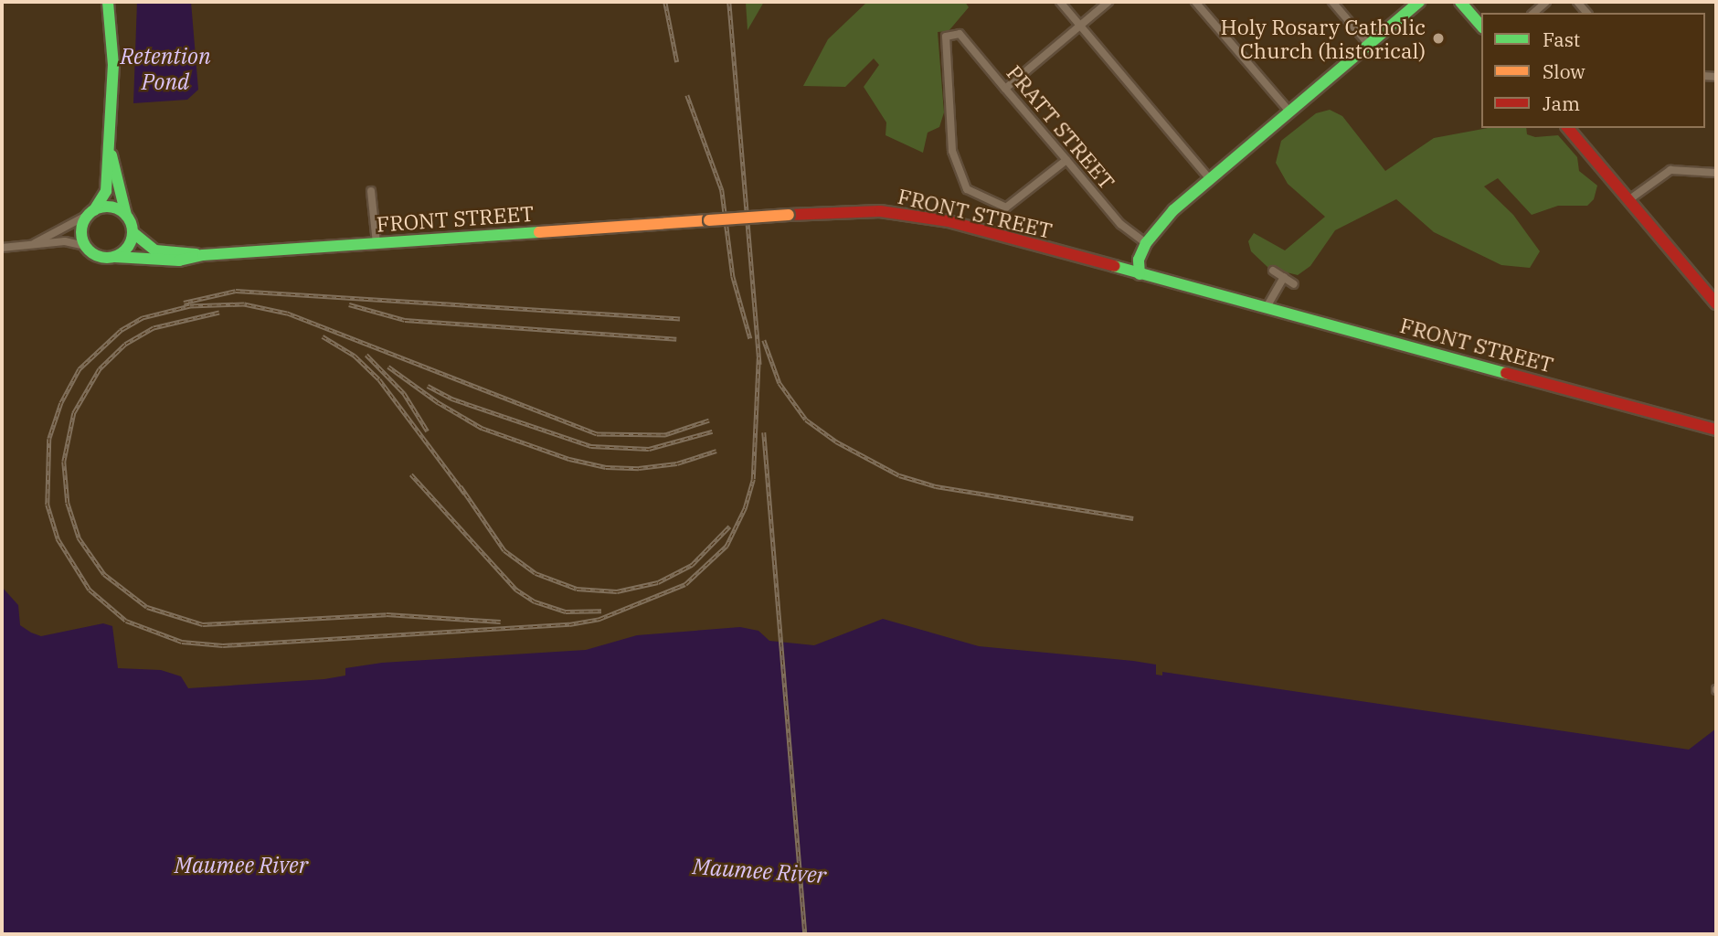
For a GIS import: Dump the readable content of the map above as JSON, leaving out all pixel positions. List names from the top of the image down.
{
  "streets": {
    "street": ["PRATT STREET", "FRONT STREET"]
  },
  "water": ["Retention Pond", "Maumee River"],
  "places": ["Holy Rosary Catholic Church (historical)"],
  "legend": ["Fast", "Slow", "Jam"]
}
